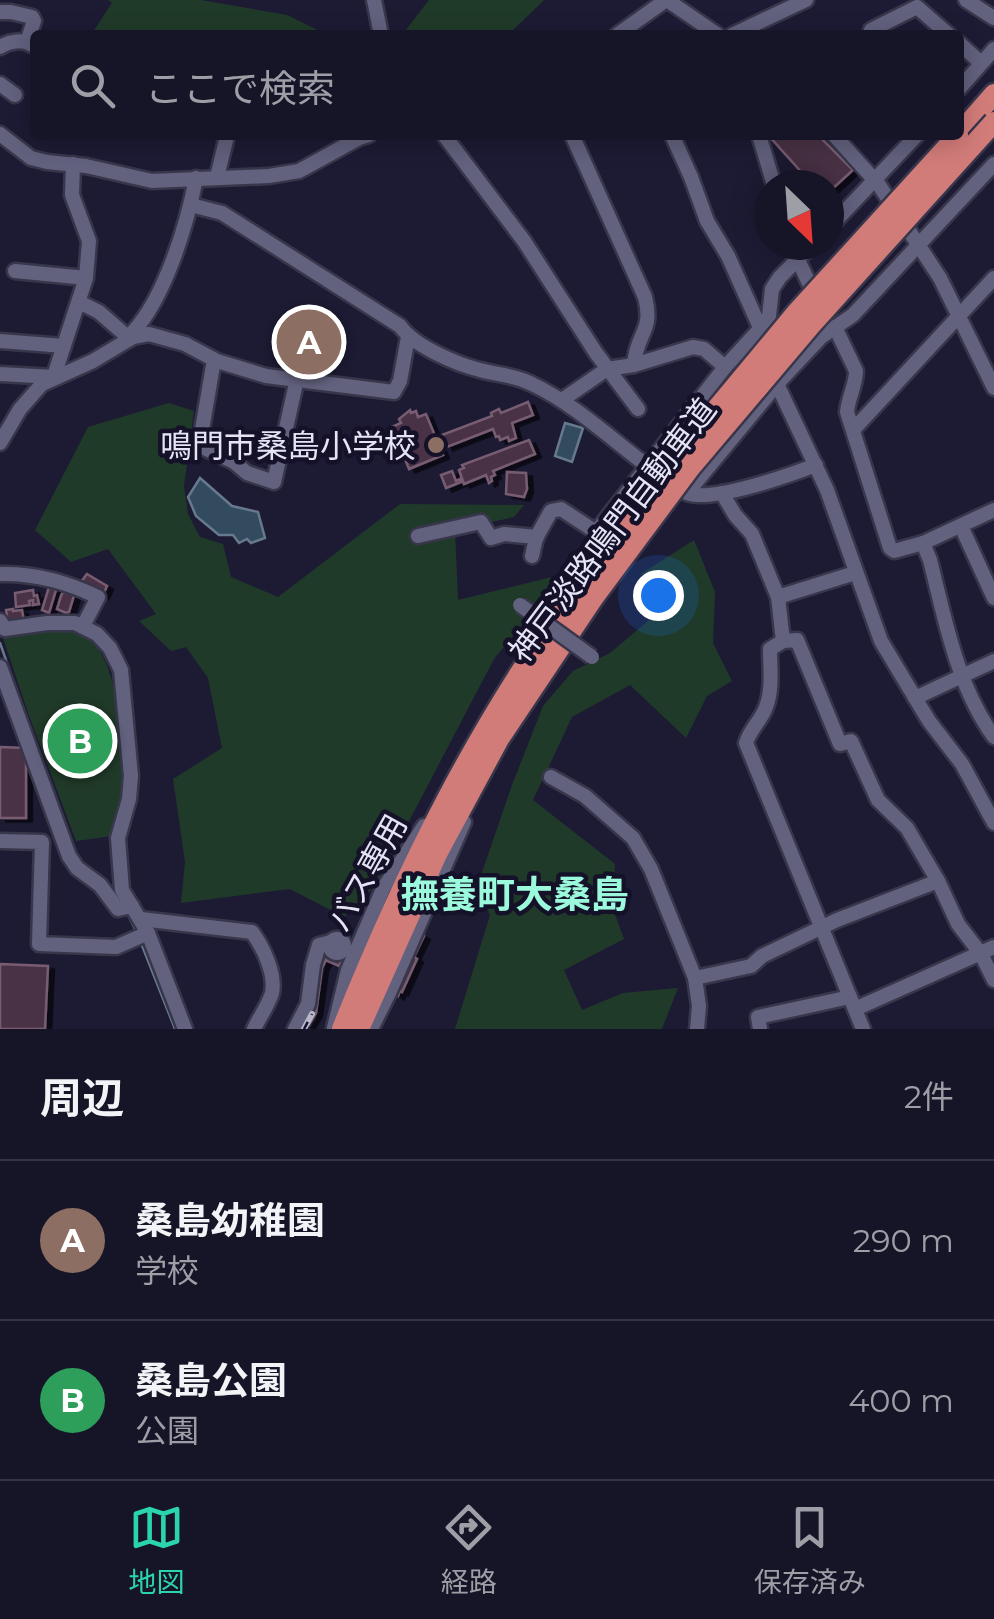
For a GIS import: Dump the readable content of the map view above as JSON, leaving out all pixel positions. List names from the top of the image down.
{
  "streets": {
    "highway": ["神戸淡路鳴門自動車道"],
    "street": ["バス専用"]
  },
  "crossings": [
    ["神戸淡路鳴門自動車道", "バス専用"]
  ],
  "districts": ["撫養町大桑島"],
  "places": ["鳴門市桑島小学校"],
  "north": "bottom right",
  "page": {
    "search": "ここで検索",
    "pins": ["A", "B"],
    "heading": ["周辺", "2件"],
    "list": [
      {
        "mark": "A",
        "name": "桑島幼稚園",
        "note": "学校",
        "value": "290 m"
      },
      {
        "mark": "B",
        "name": "桑島公園",
        "note": "公園",
        "value": "400 m"
      }
    ],
    "nav": ["地図", "経路", "保存済み"]
  }
}
